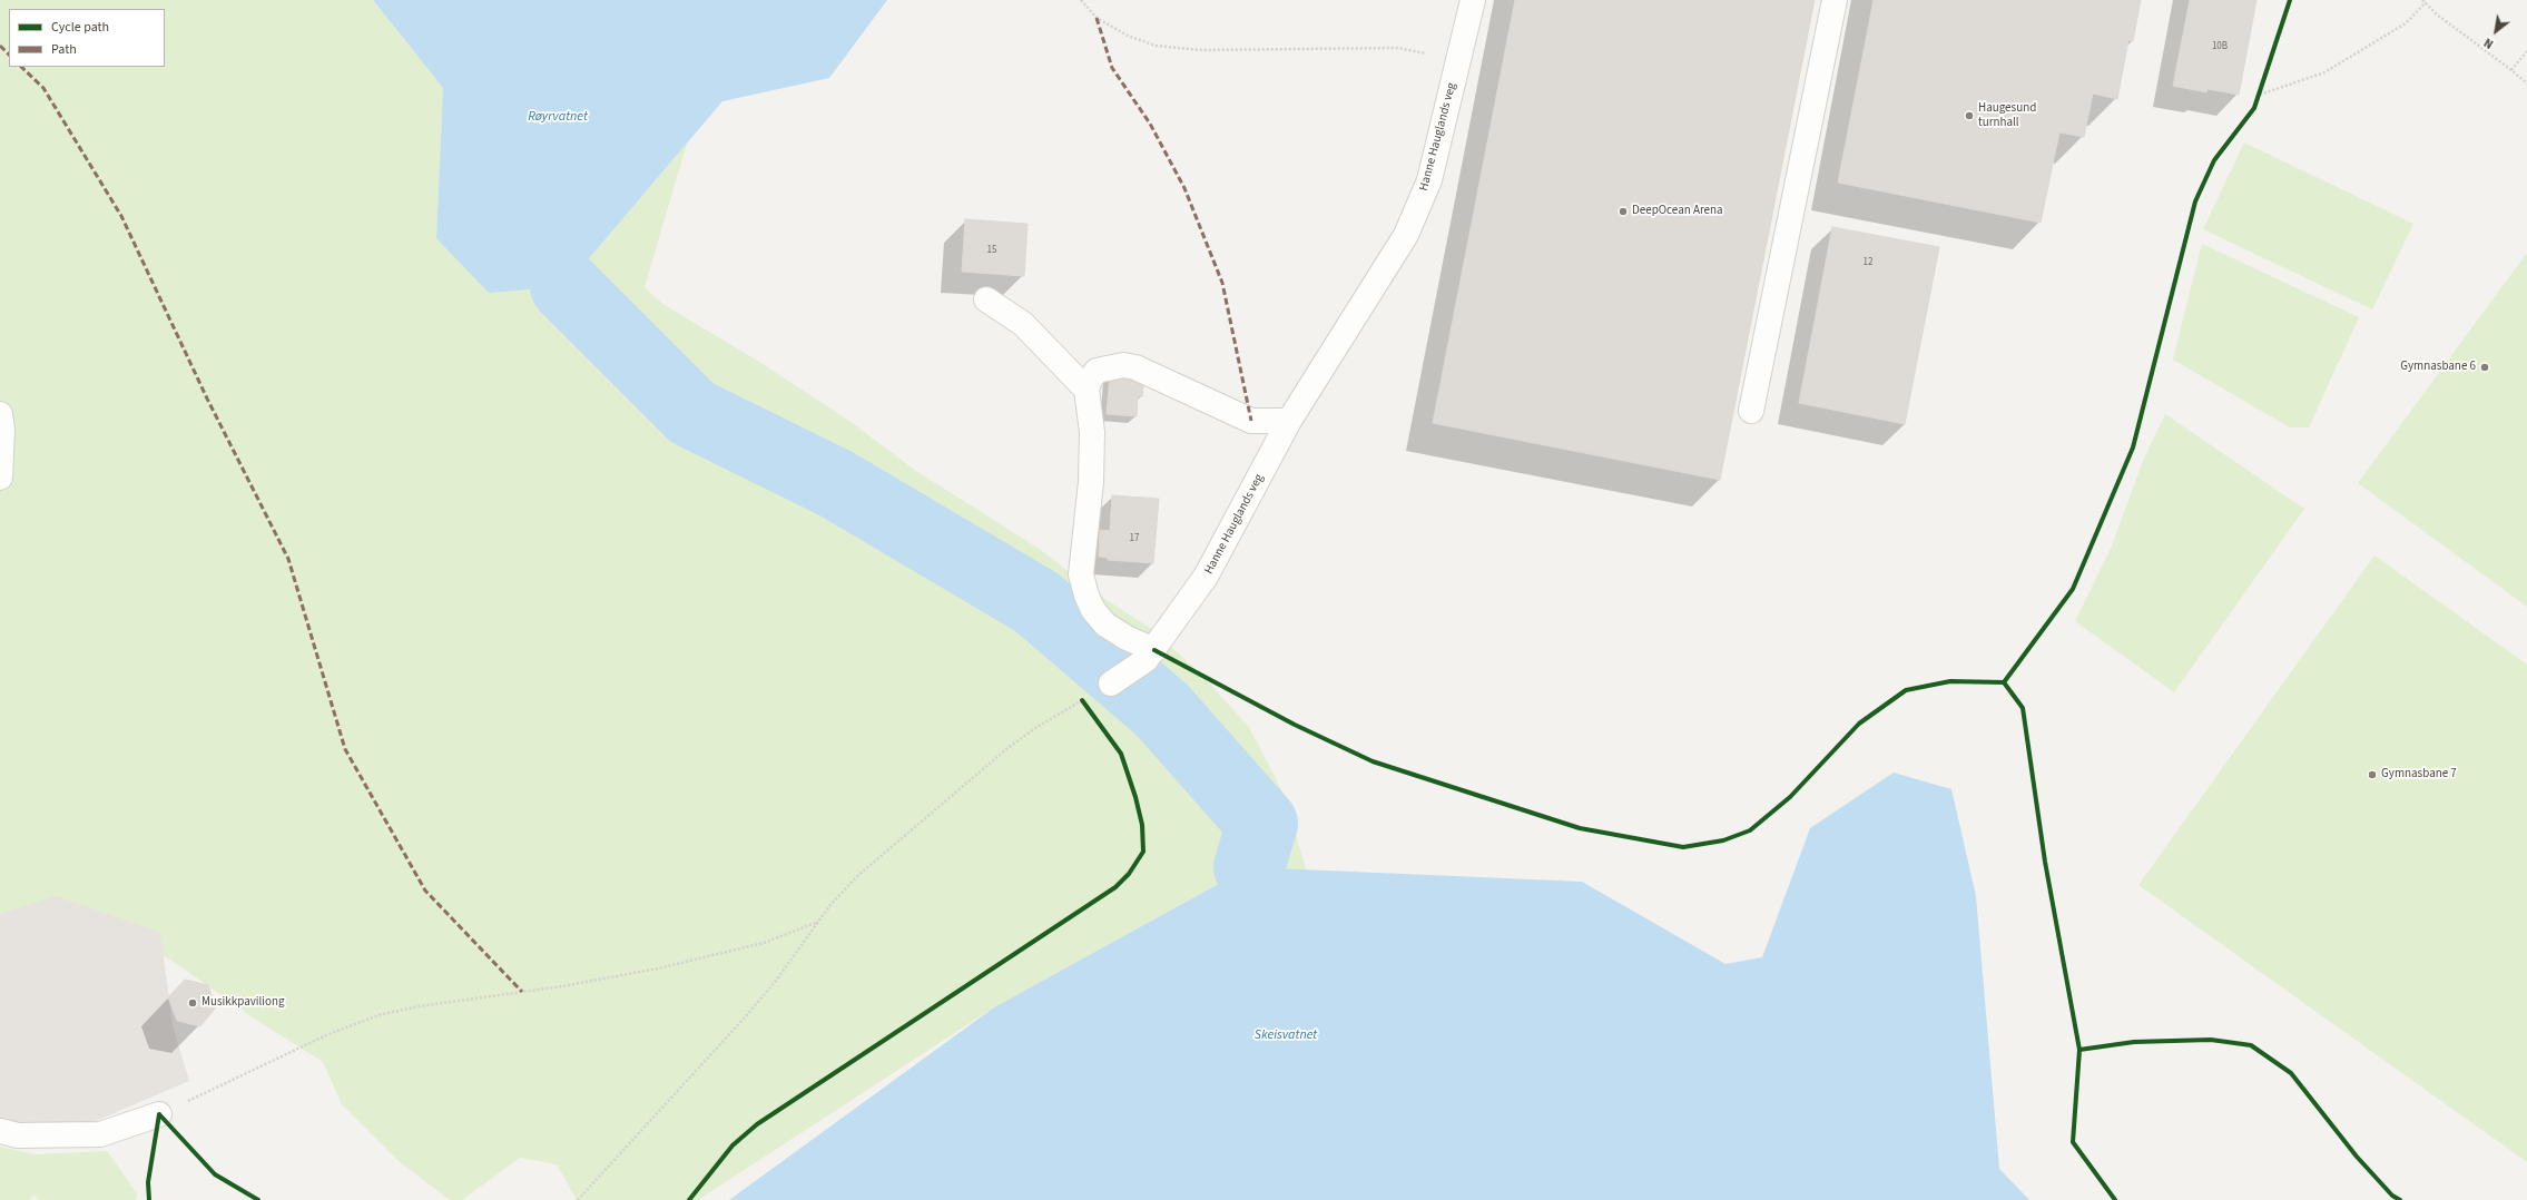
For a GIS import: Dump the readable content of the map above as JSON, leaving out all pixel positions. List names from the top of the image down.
{
  "streets": {
    "lane": ["Hanne Hauglands veg"]
  },
  "water": ["Røyrvatnet", "Skeisvatnet"],
  "places": [
    "Haugesund turnhall",
    "DeepOcean Arena",
    "Gymnasbane 6",
    "Gymnasbane 7",
    "Musikkpaviliong"
  ],
  "house_numbers": [
    "10B",
    "15",
    "12",
    "17"
  ],
  "legend": ["Cycle path", "Path"],
  "north": "bottom left"
}
